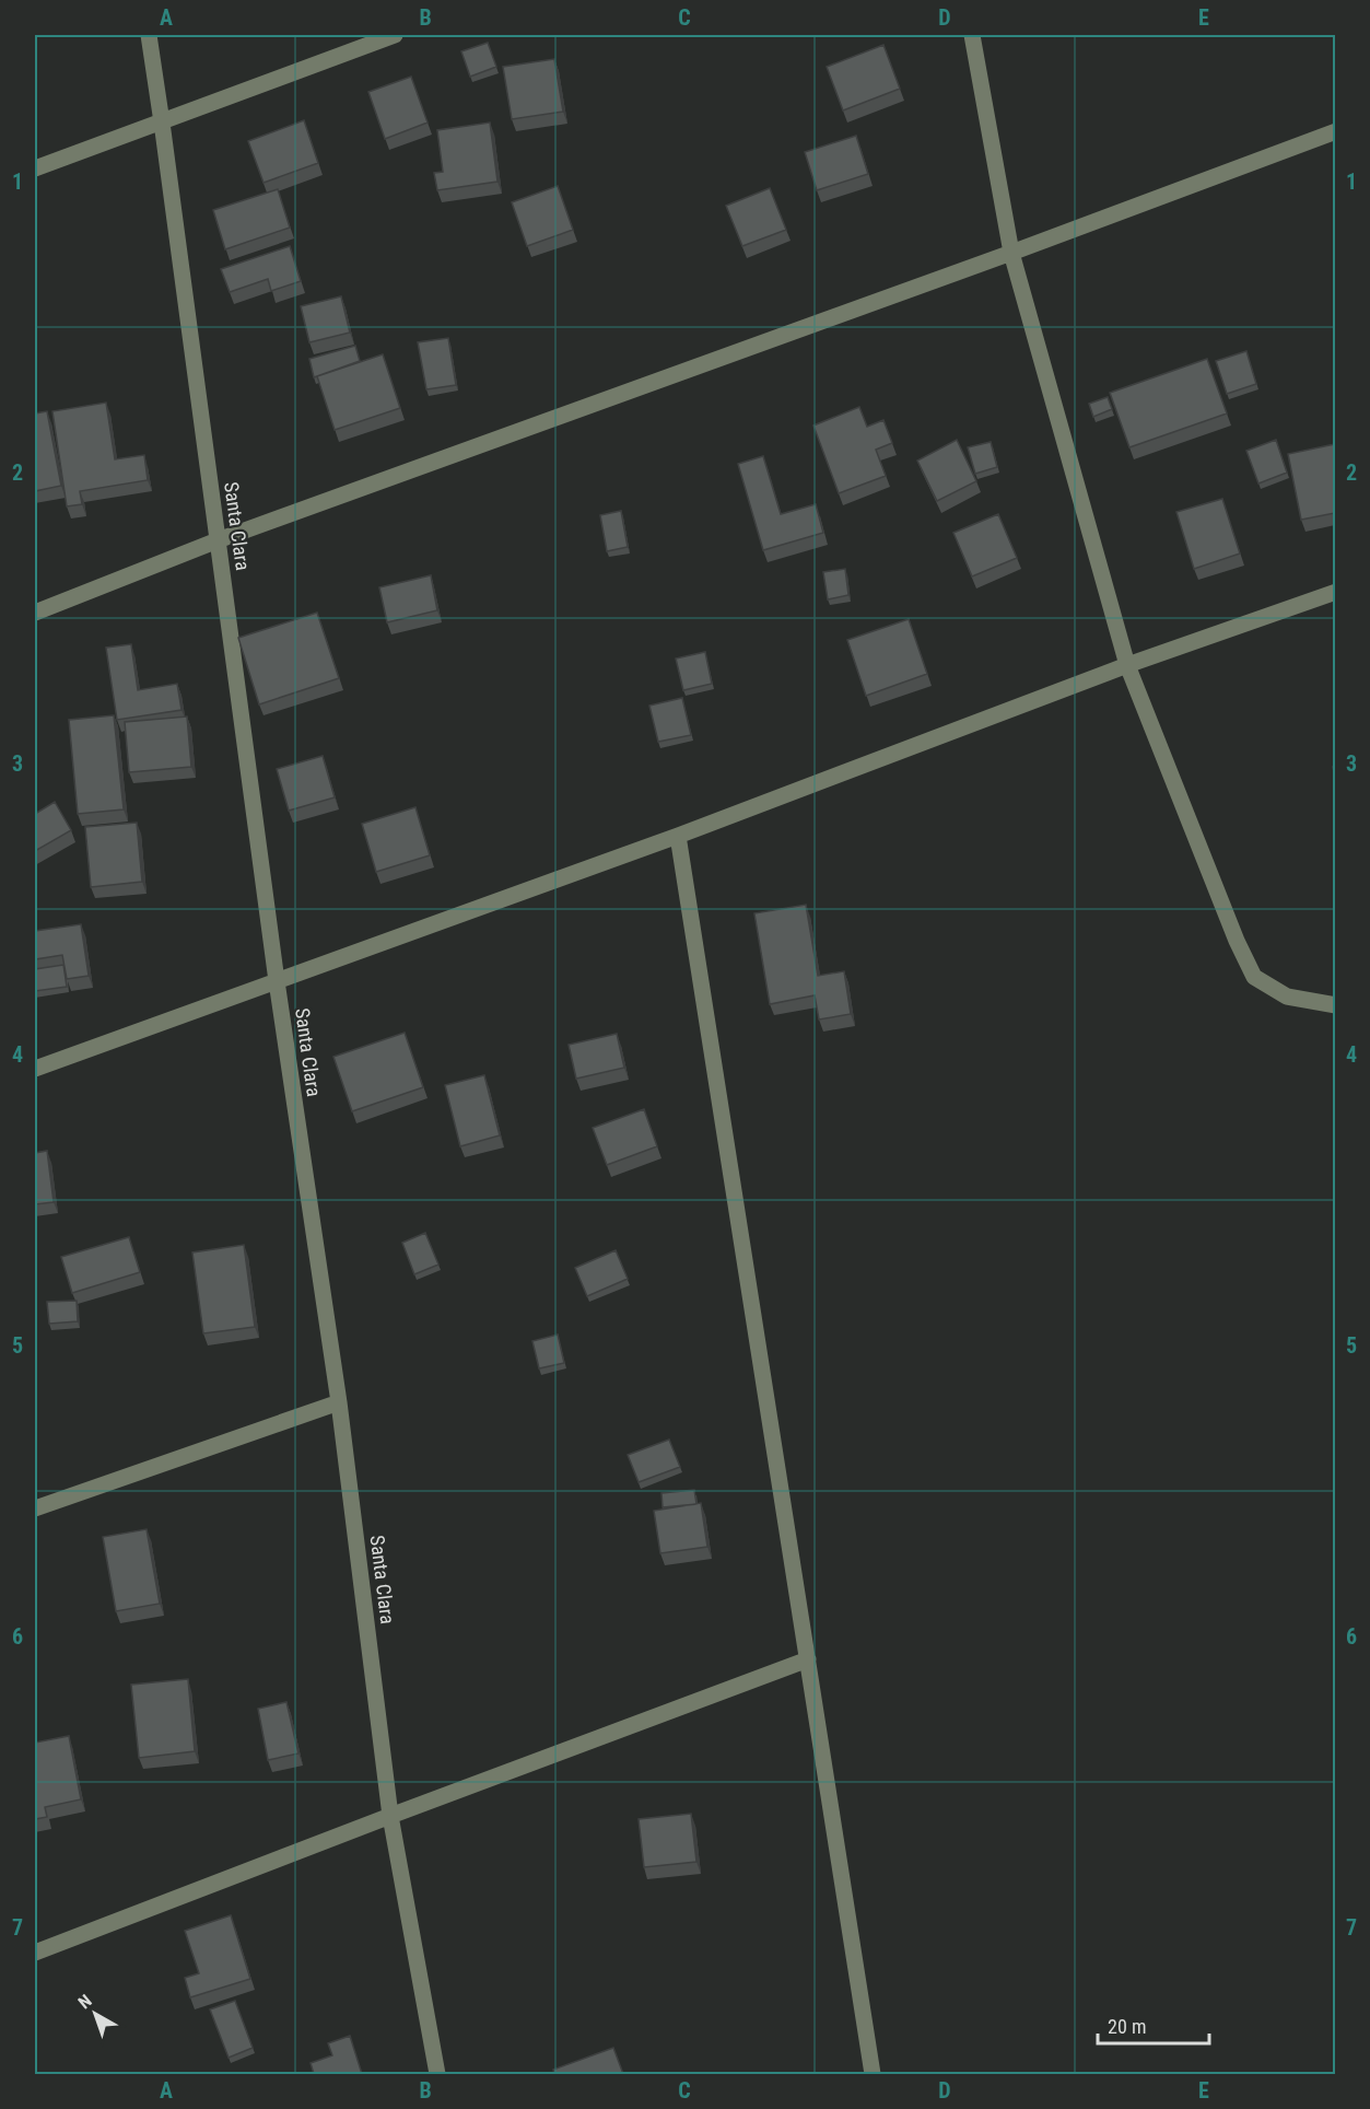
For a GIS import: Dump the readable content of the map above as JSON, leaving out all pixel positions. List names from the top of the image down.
{
  "streets": {
    "street": ["Santa Clara"]
  },
  "scale_bar": "20 m",
  "north": "top left",
  "grid": {
    "columns": [
      "A",
      "B",
      "C",
      "D",
      "E"
    ],
    "rows": [
      "1",
      "2",
      "3",
      "4",
      "5",
      "6",
      "7"
    ]
  }
}
